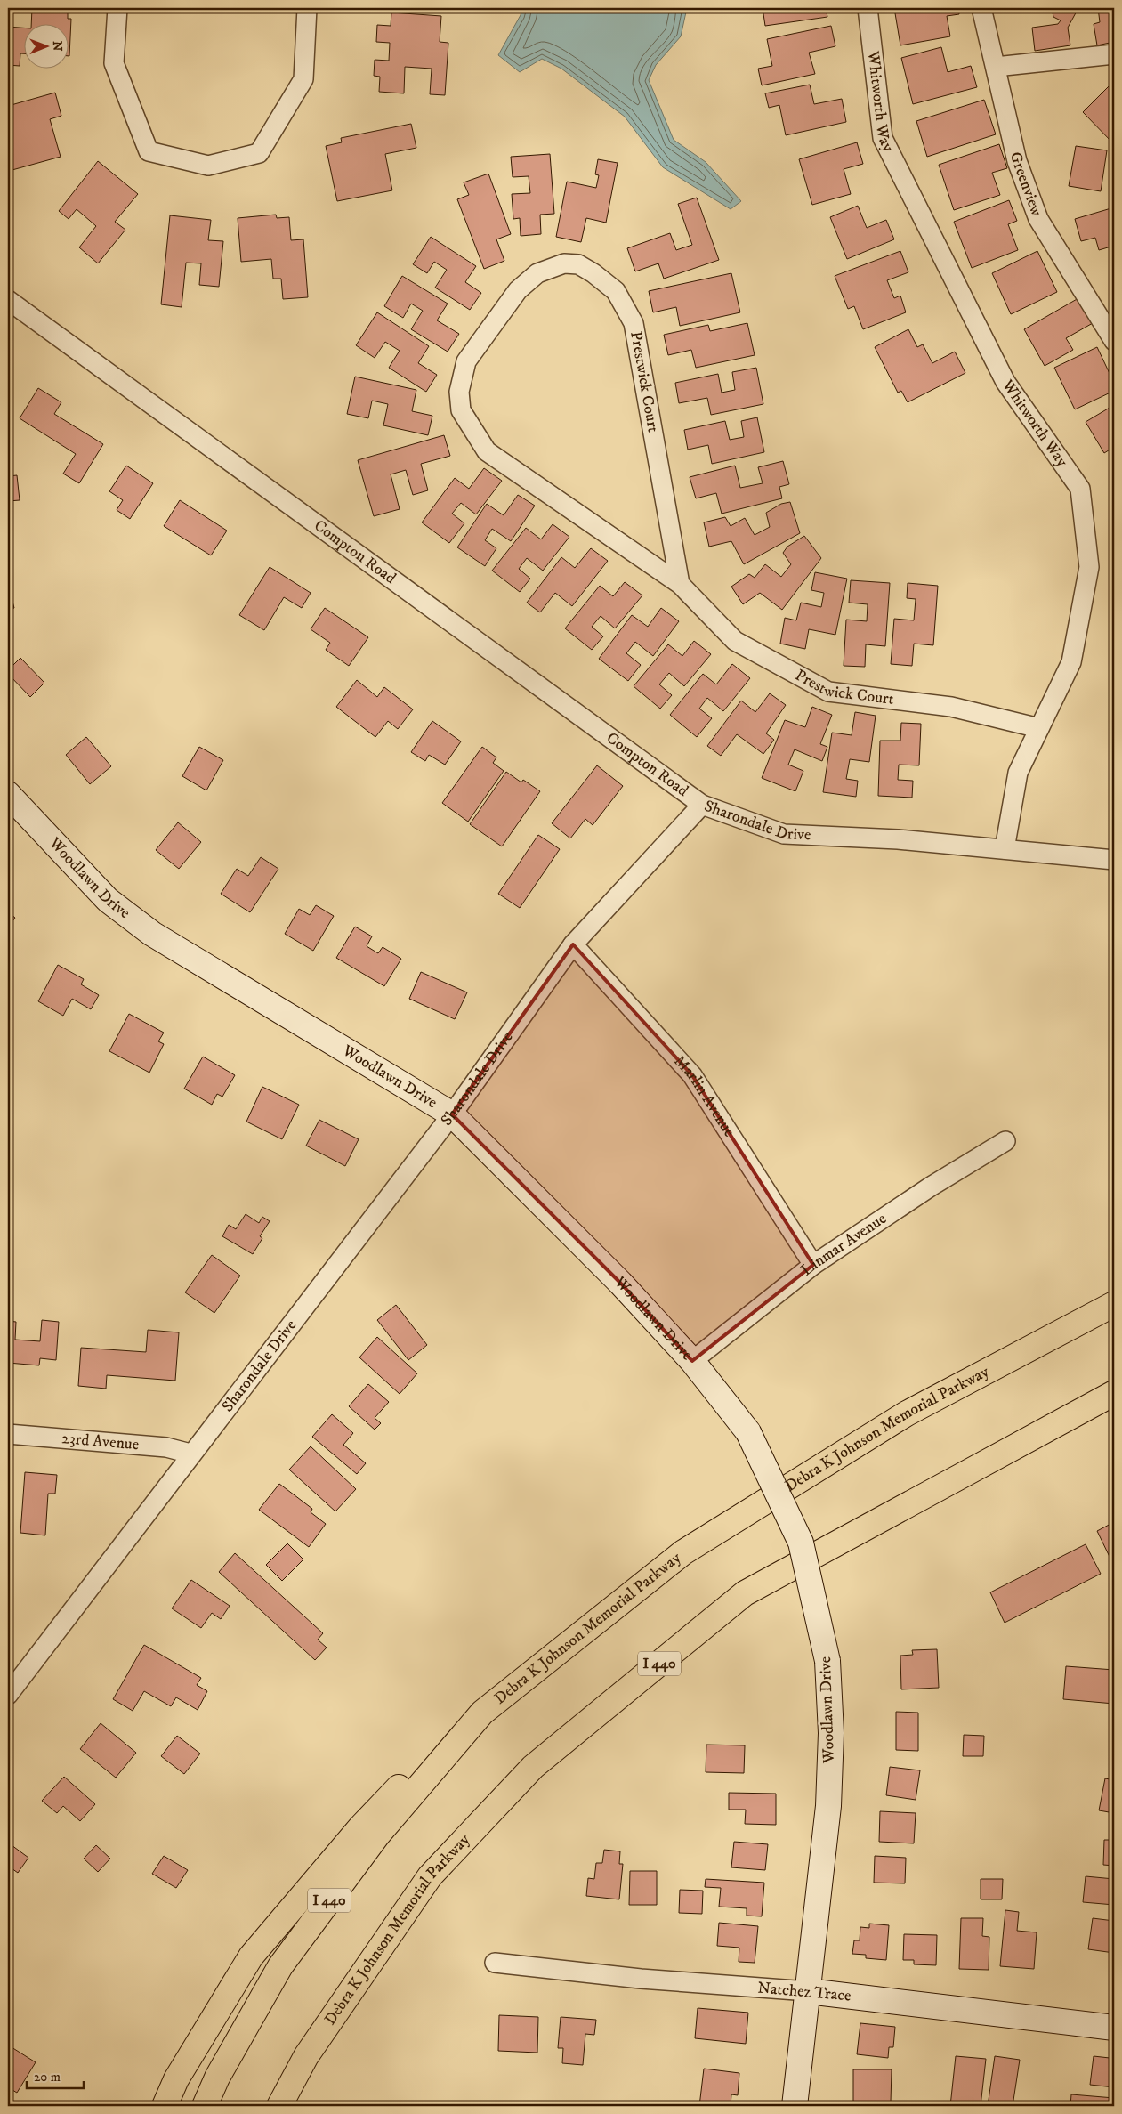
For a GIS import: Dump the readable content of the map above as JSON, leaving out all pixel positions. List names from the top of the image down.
{
  "streets": {
    "highway": ["Debra K Johnson Memorial Parkway", "I 440"],
    "main road": ["Woodlawn Drive", "Natchez Trace"],
    "street": [
      "Whitworth Way",
      "Greenview",
      "Prestwick Court",
      "Compton Road",
      "Sharondale Drive",
      "Marlin Avenue",
      "Linmar Avenue",
      "23rd Avenue"
    ]
  },
  "crossings": [
    ["Whitworth Way", "Prestwick Court"],
    ["Whitworth Way", "Sharondale Drive"],
    ["Compton Road", "Sharondale Drive"],
    ["Sharondale Drive", "Woodlawn Drive"],
    ["Sharondale Drive", "Marlin Avenue"],
    ["Sharondale Drive", "23rd Avenue"],
    ["Woodlawn Drive", "Linmar Avenue"],
    ["Woodlawn Drive", "Natchez Trace"],
    ["Marlin Avenue", "Linmar Avenue"]
  ],
  "scale_bar": "20 m",
  "north": "right"
}
